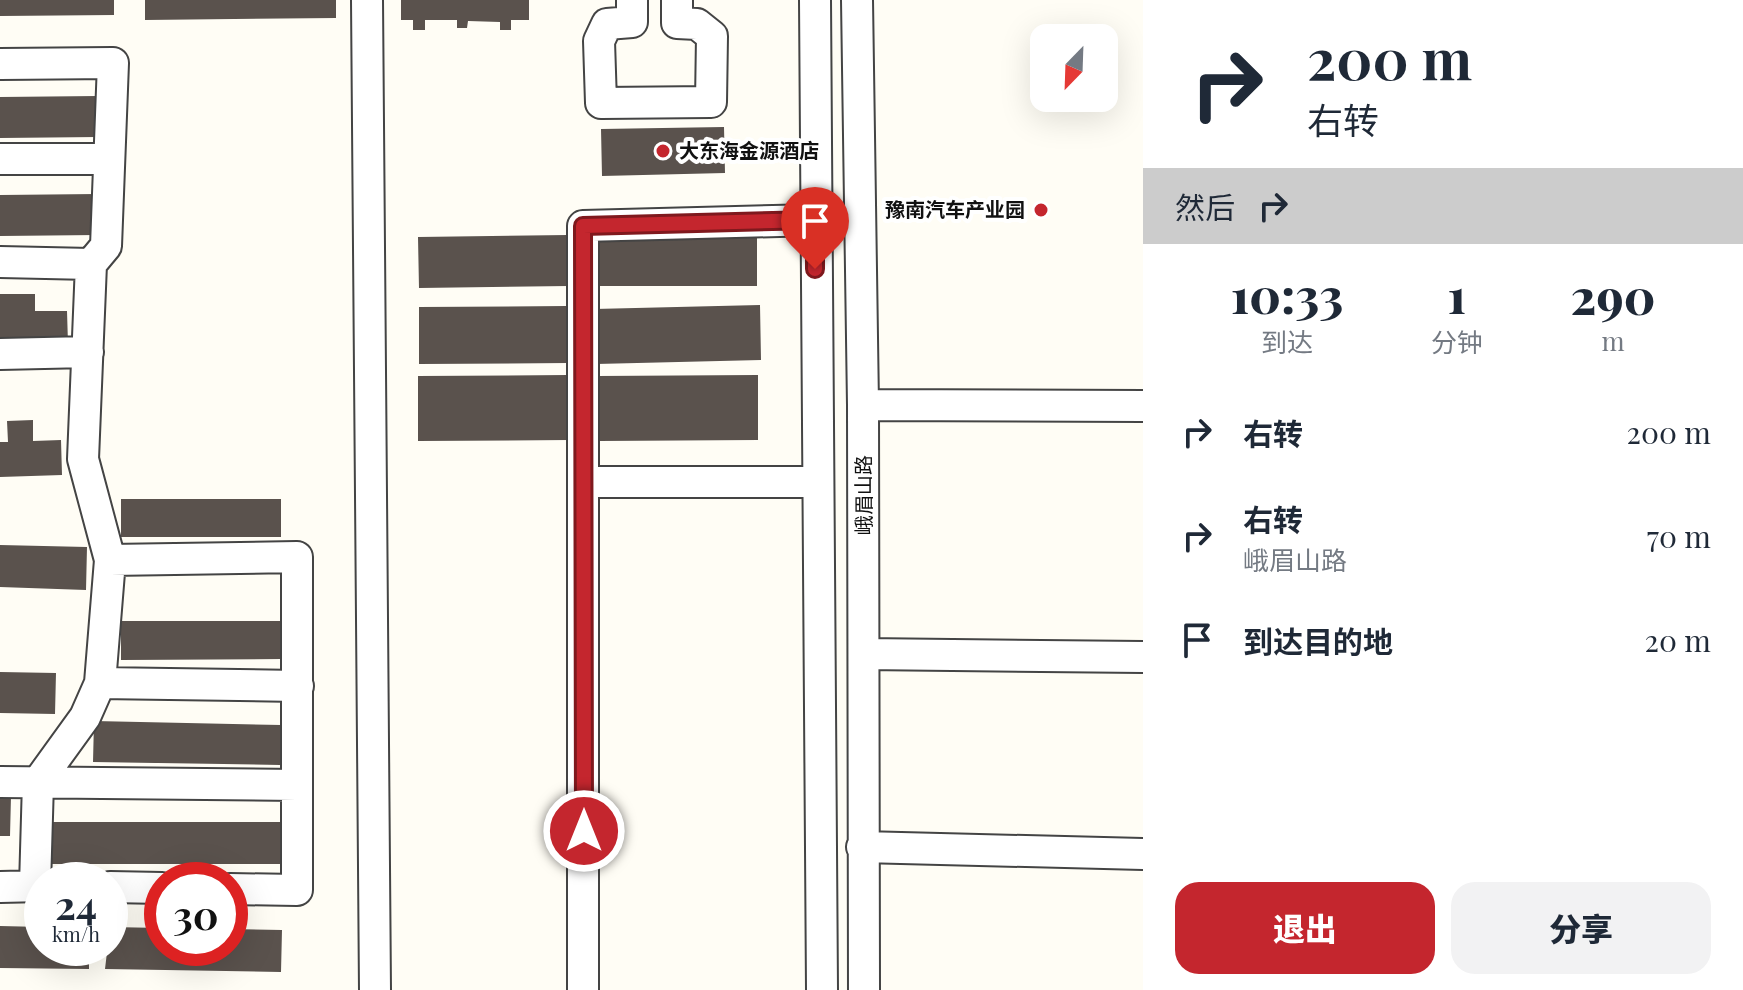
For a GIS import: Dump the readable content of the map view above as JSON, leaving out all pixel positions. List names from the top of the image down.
{
  "streets": {
    "street": ["峨眉山路"]
  },
  "places": ["大东海金源酒店", "豫南汽车产业园"],
  "north": "bottom left",
  "page": {
    "turn": ["200 m", "右转"],
    "then": "然后",
    "eta": [
      "10:33",
      "到达",
      "1",
      "分钟",
      "290",
      "m"
    ],
    "list": [
      {
        "name": "右转",
        "value": "200 m"
      },
      {
        "name": "右转",
        "note": "峨眉山路",
        "value": "70 m"
      },
      {
        "name": "到达目的地",
        "value": "20 m"
      }
    ],
    "speed": "24 km/h",
    "limit": "30",
    "buttons": ["退出", "分享"]
  }
}
